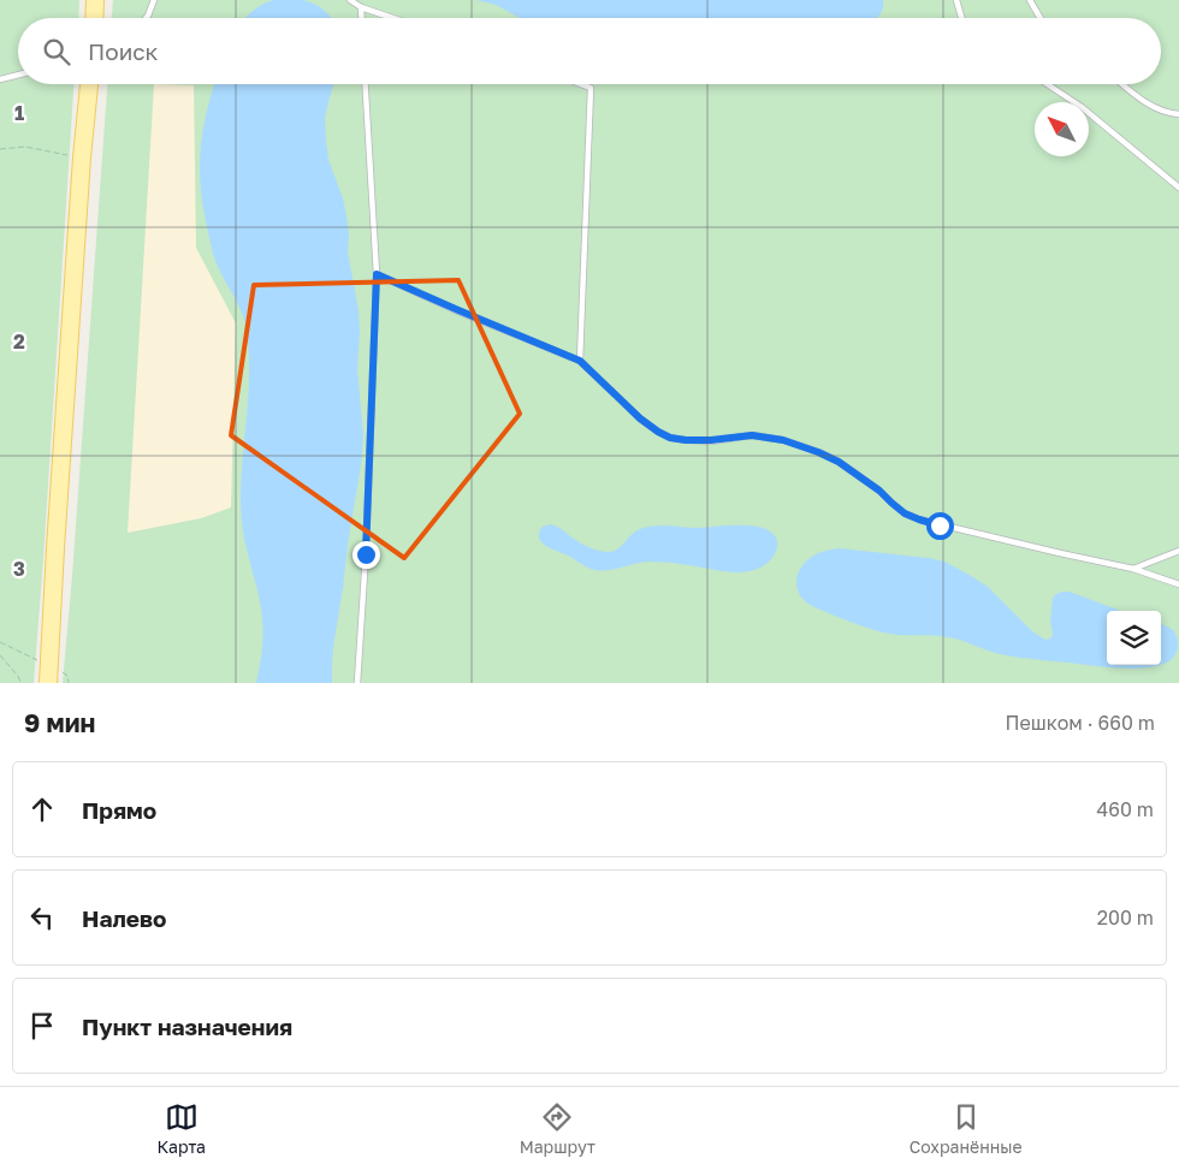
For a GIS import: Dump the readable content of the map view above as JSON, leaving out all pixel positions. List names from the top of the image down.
{
  "north": "top left",
  "page": {
    "search": "Поиск",
    "heading": ["9 мин", "Пешком · 660 m"],
    "list": [
      ["Прямо", "460 m"],
      ["Налево", "200 m"],
      "Пункт назначения"
    ],
    "nav": ["Карта", "Маршрут", "Сохранённые"]
  },
  "grid": {
    "rows": ["1", "2", "3"]
  }
}
